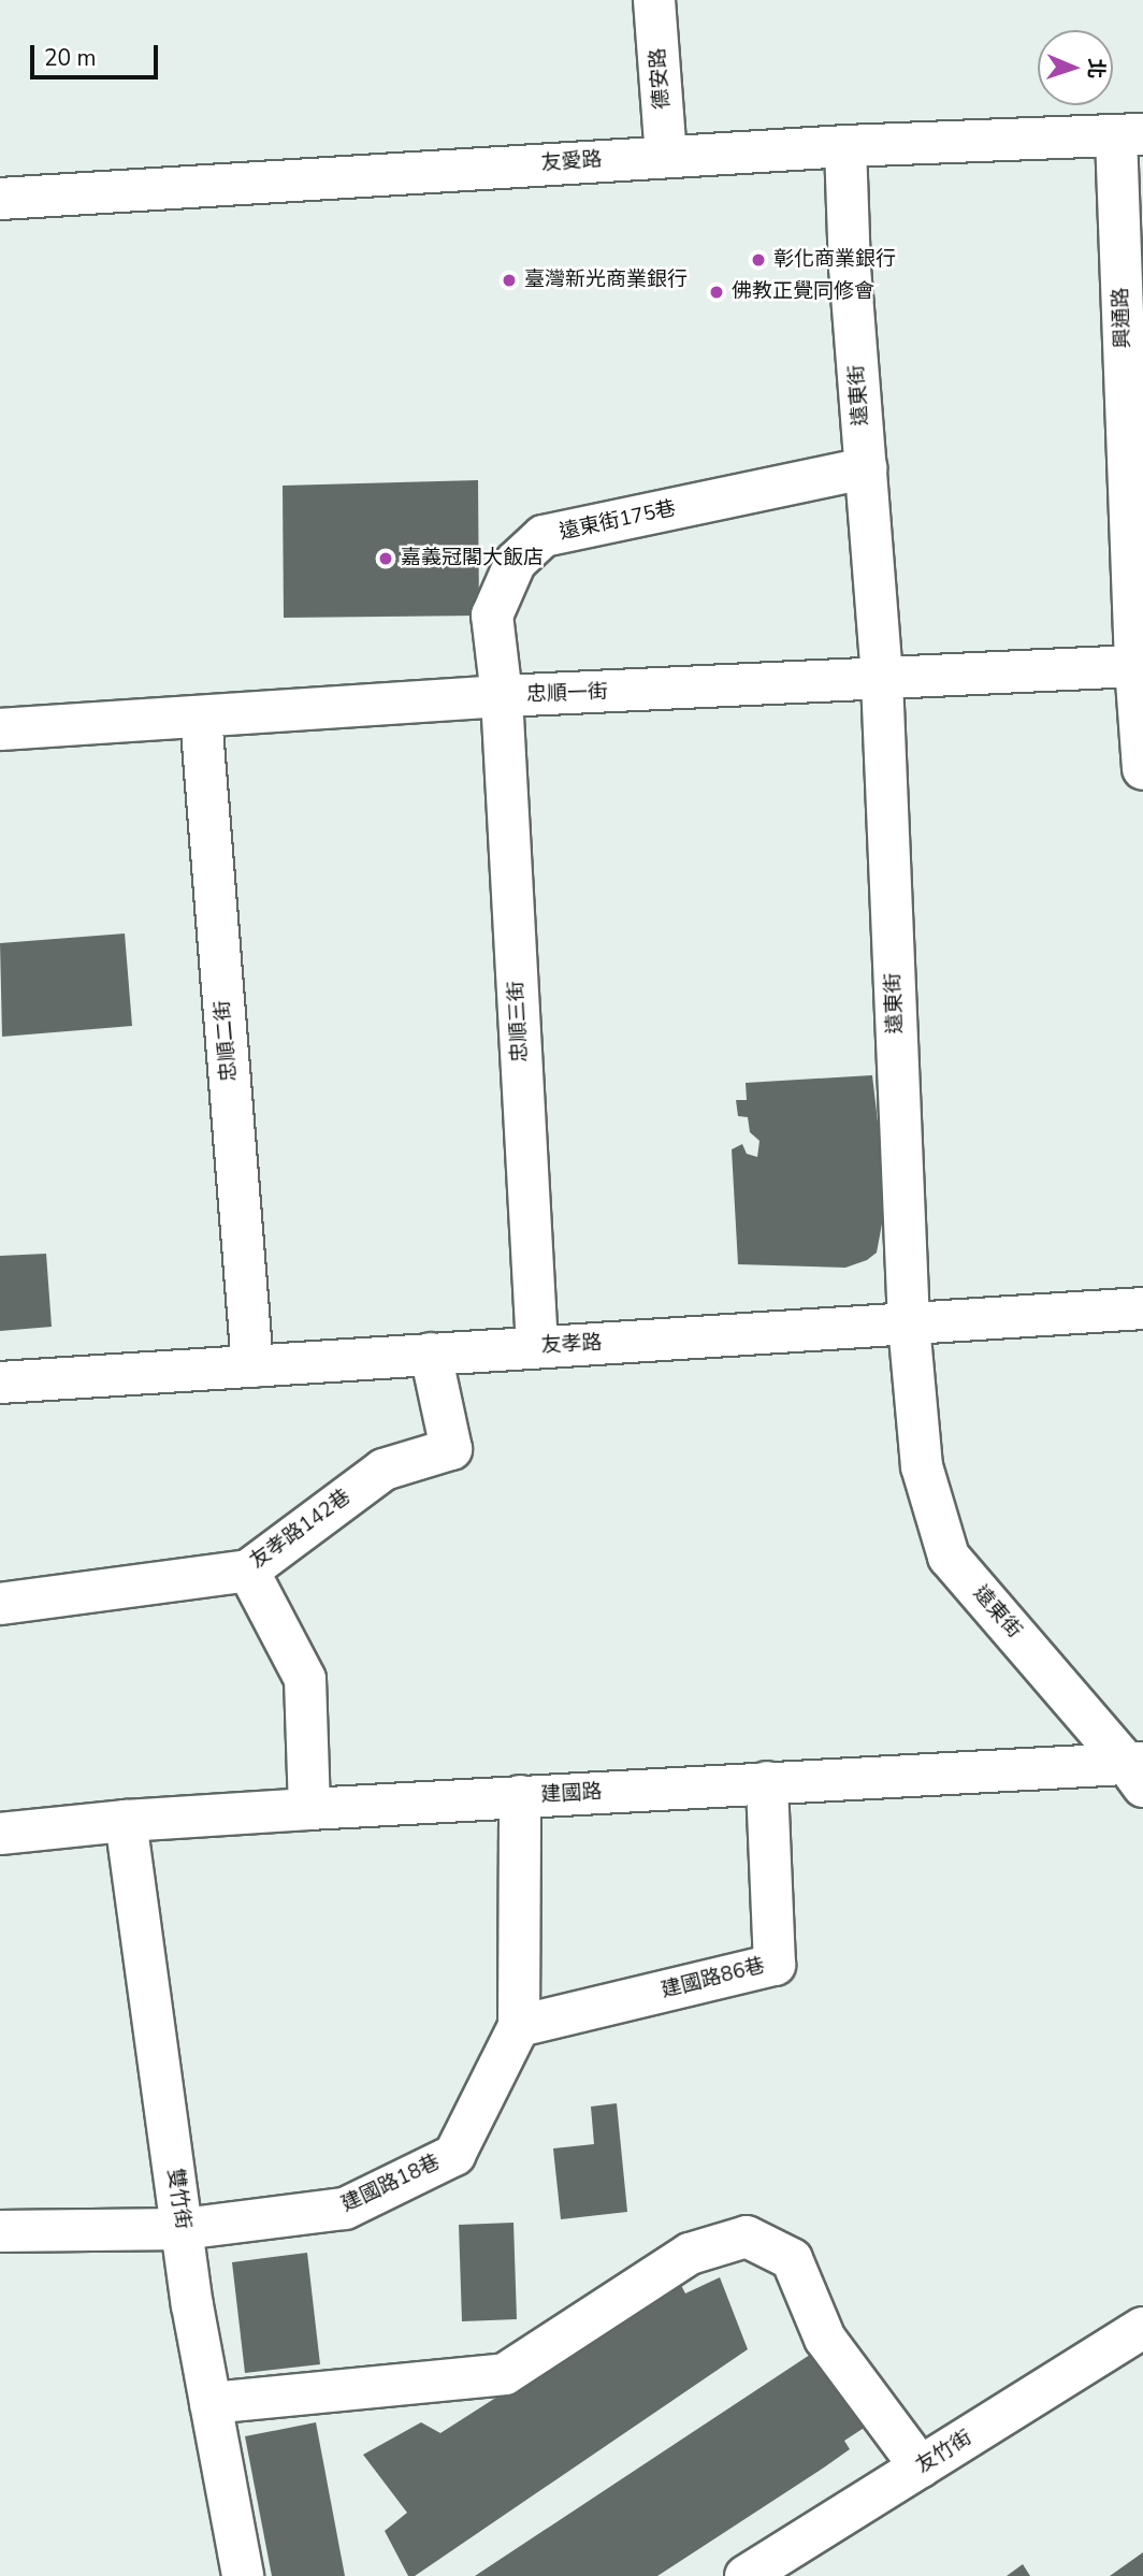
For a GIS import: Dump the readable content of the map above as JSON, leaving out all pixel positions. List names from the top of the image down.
{
  "streets": {
    "street": [
      "德安路",
      "友愛路",
      "興通路",
      "遠東街",
      "遠東街175巷",
      "忠順一街",
      "忠順三街",
      "忠順二街",
      "友孝路",
      "友孝路142巷",
      "建國路",
      "建國路86巷",
      "建國路18巷",
      "雙竹街",
      "友竹街"
    ]
  },
  "crossings": [
    ["德安路", "友愛路"],
    ["友愛路", "興通路"],
    ["友愛路", "遠東街"],
    ["興通路", "忠順一街"],
    ["遠東街", "遠東街175巷"],
    ["遠東街", "忠順一街"],
    ["遠東街", "友孝路"],
    ["遠東街", "建國路"],
    ["遠東街175巷", "忠順一街"],
    ["遠東街175巷", "忠順三街"],
    ["忠順一街", "忠順三街"],
    ["忠順一街", "忠順二街"],
    ["忠順三街", "友孝路"],
    ["忠順二街", "友孝路"],
    ["友孝路", "友孝路142巷"],
    ["建國路", "建國路86巷"],
    ["建國路", "建國路18巷"],
    ["建國路", "雙竹街"],
    ["建國路86巷", "建國路18巷"],
    ["建國路18巷", "雙竹街"]
  ],
  "places": [
    "彰化商業銀行",
    "臺灣新光商業銀行",
    "佛教正覺同修會",
    "嘉義冠閣大飯店"
  ],
  "scale_bar": "20 m",
  "north": "right"
}
